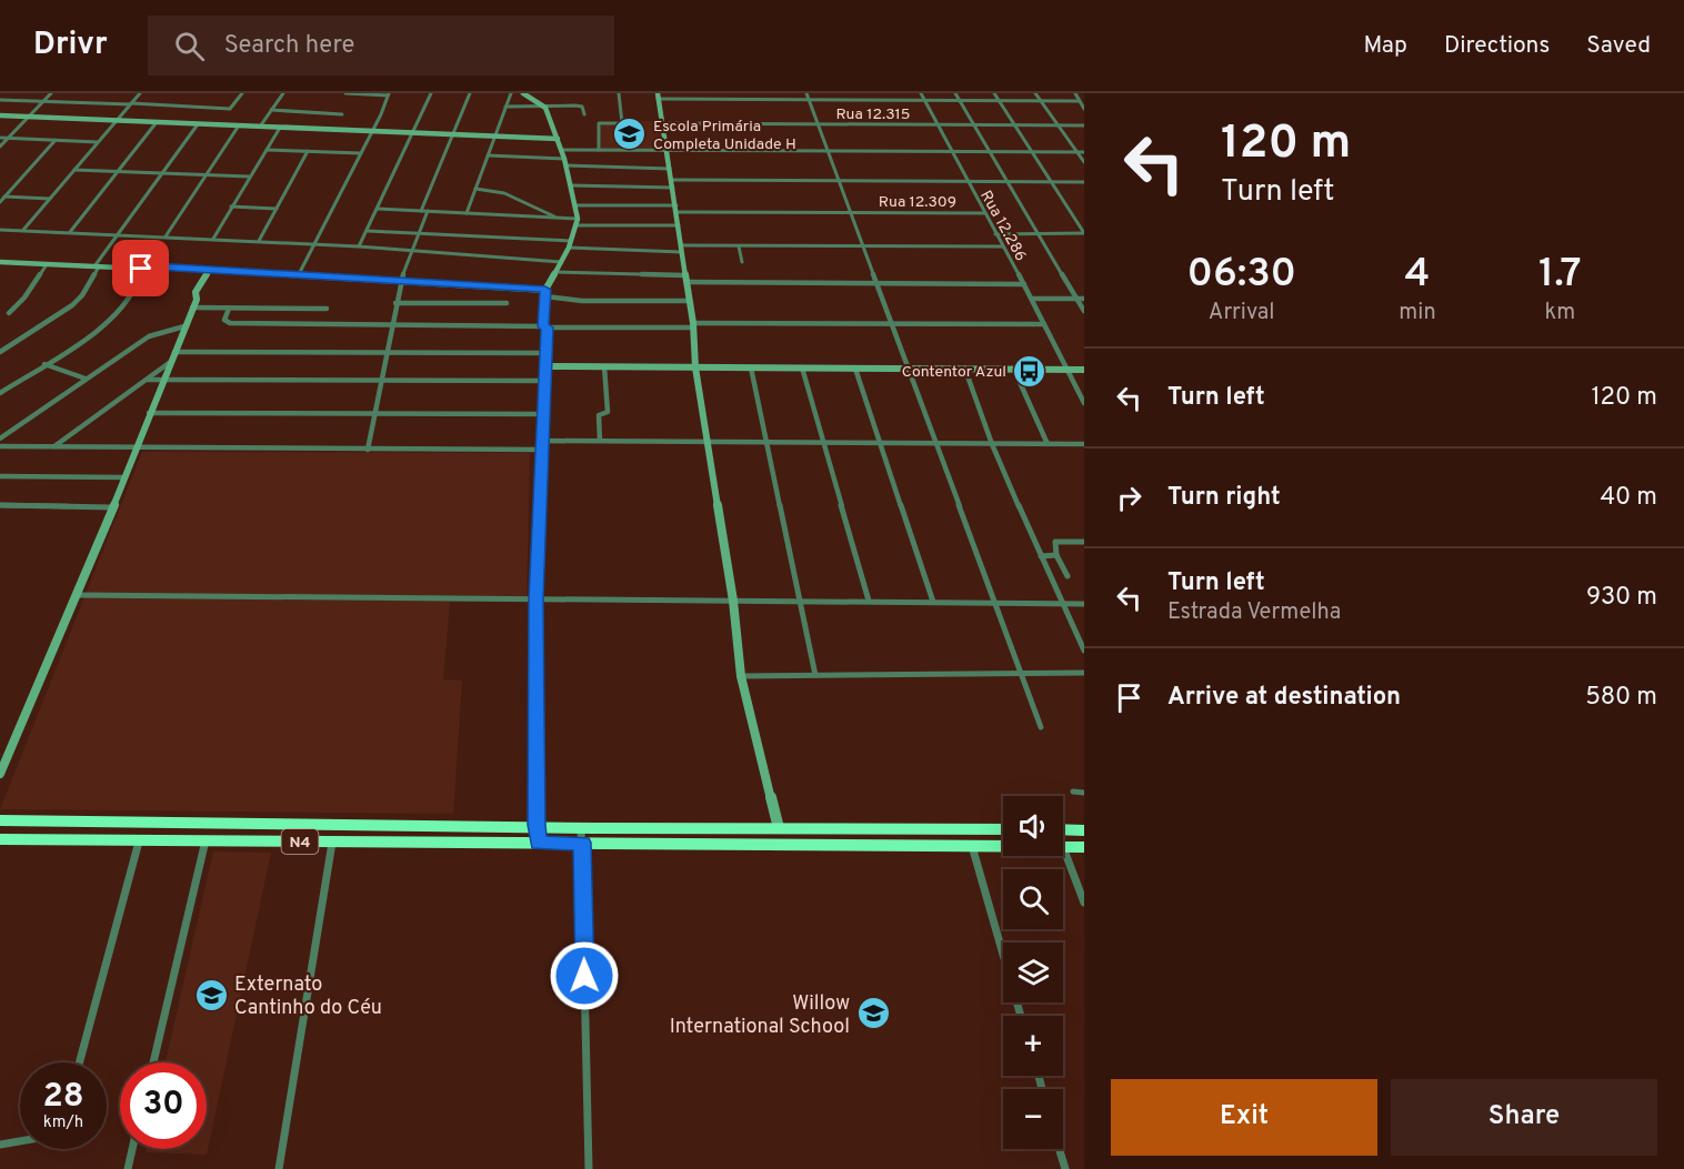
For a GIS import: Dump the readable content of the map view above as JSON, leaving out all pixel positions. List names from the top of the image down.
{
  "streets": {
    "highway": ["N4"],
    "street": ["Rua 12.315", "Rua 12.309", "Rua 12.286"]
  },
  "crossings": [
    ["Rua 12.315", "Rua 12.286"],
    ["Rua 12.309", "Rua 12.286"]
  ],
  "places": {
    "school or university": ["Escola Primária Completa Unidade H", "Externato Cantinho do Céu", "Willow International School"],
    "bus stop": ["Contentor Azul"]
  },
  "page": {
    "header": "Drivr",
    "search": "Search here",
    "nav": ["Map", "Directions", "Saved"],
    "turn": ["120 m", "Turn left"],
    "eta": [
      "06:30",
      "Arrival",
      "4",
      "min",
      "1.7",
      "km"
    ],
    "list": [
      {
        "name": "Turn left",
        "value": "120 m"
      },
      {
        "name": "Turn right",
        "value": "40 m"
      },
      {
        "name": "Turn left",
        "note": "Estrada Vermelha",
        "value": "930 m"
      },
      {
        "name": "Arrive at destination",
        "value": "580 m"
      }
    ],
    "map_buttons": ["+", "−"],
    "speed": "28 km/h",
    "limit": "30",
    "buttons": ["Exit", "Share"]
  }
}
